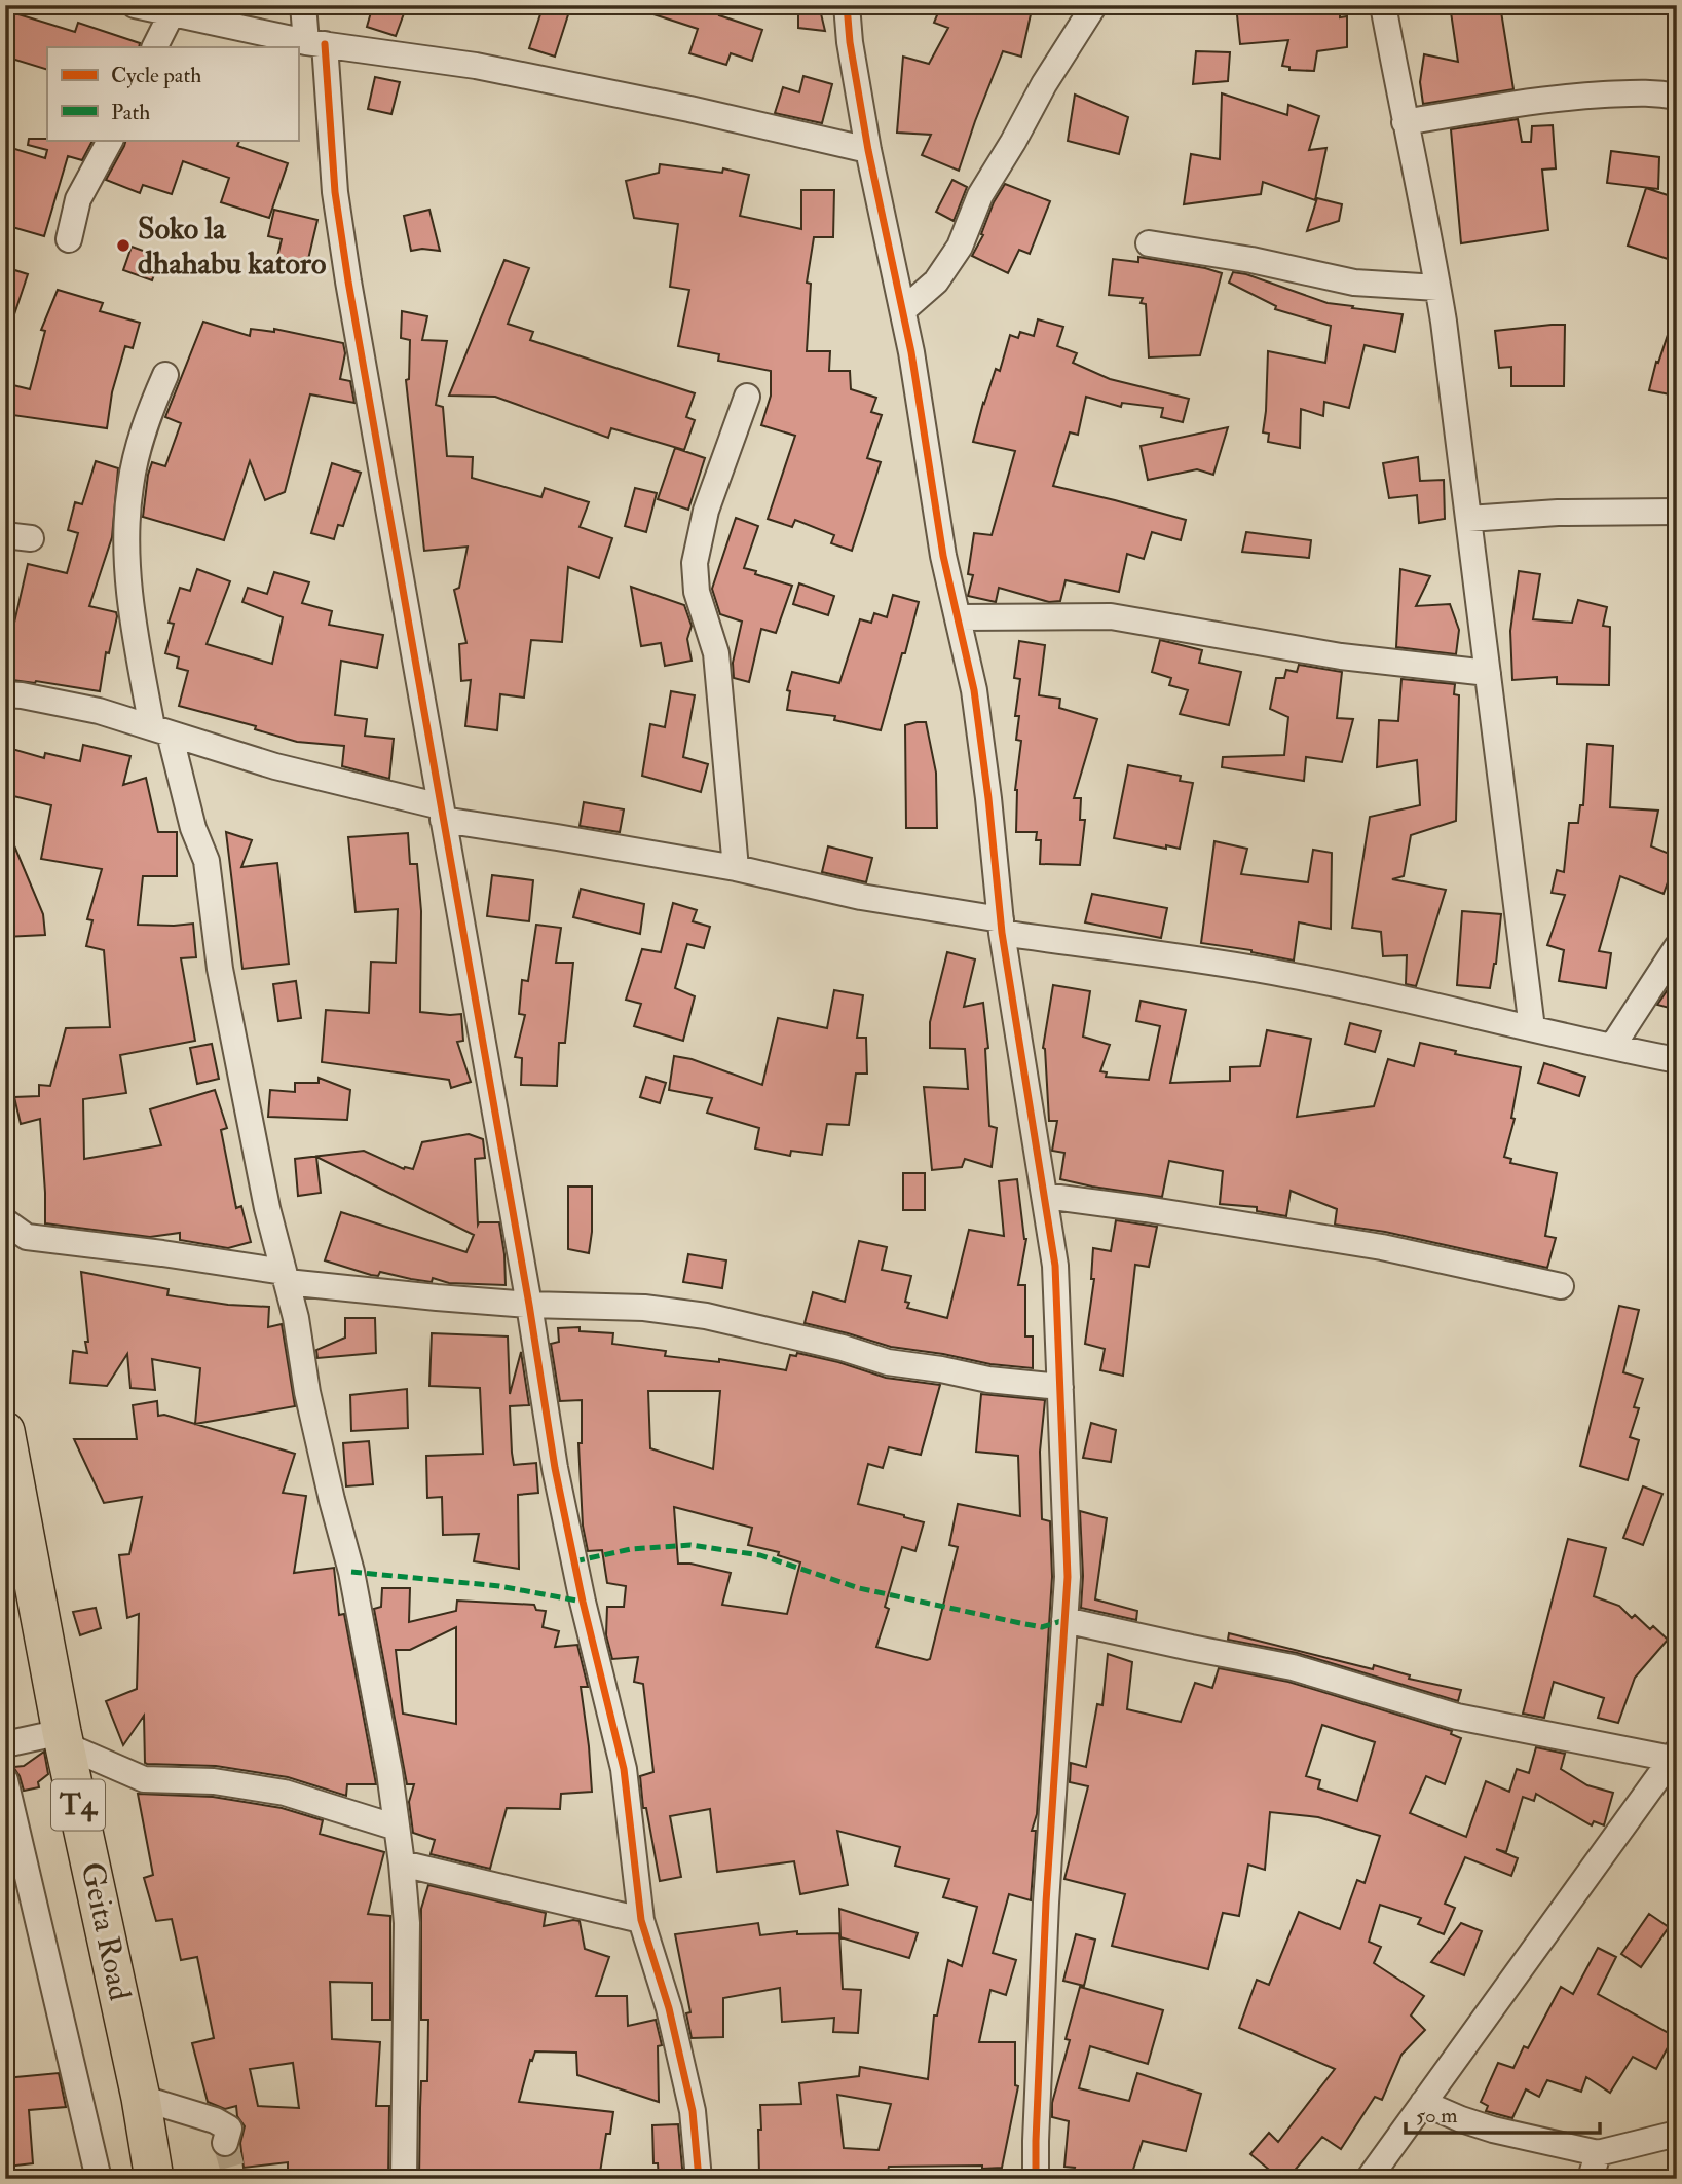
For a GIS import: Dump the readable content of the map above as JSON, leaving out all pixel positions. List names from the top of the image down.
{
  "streets": {
    "highway": ["T4", "Geita Road"]
  },
  "places": ["Soko la dhahabu katoro"],
  "legend": ["Cycle path", "Path"],
  "scale_bar": "50 m"
}
